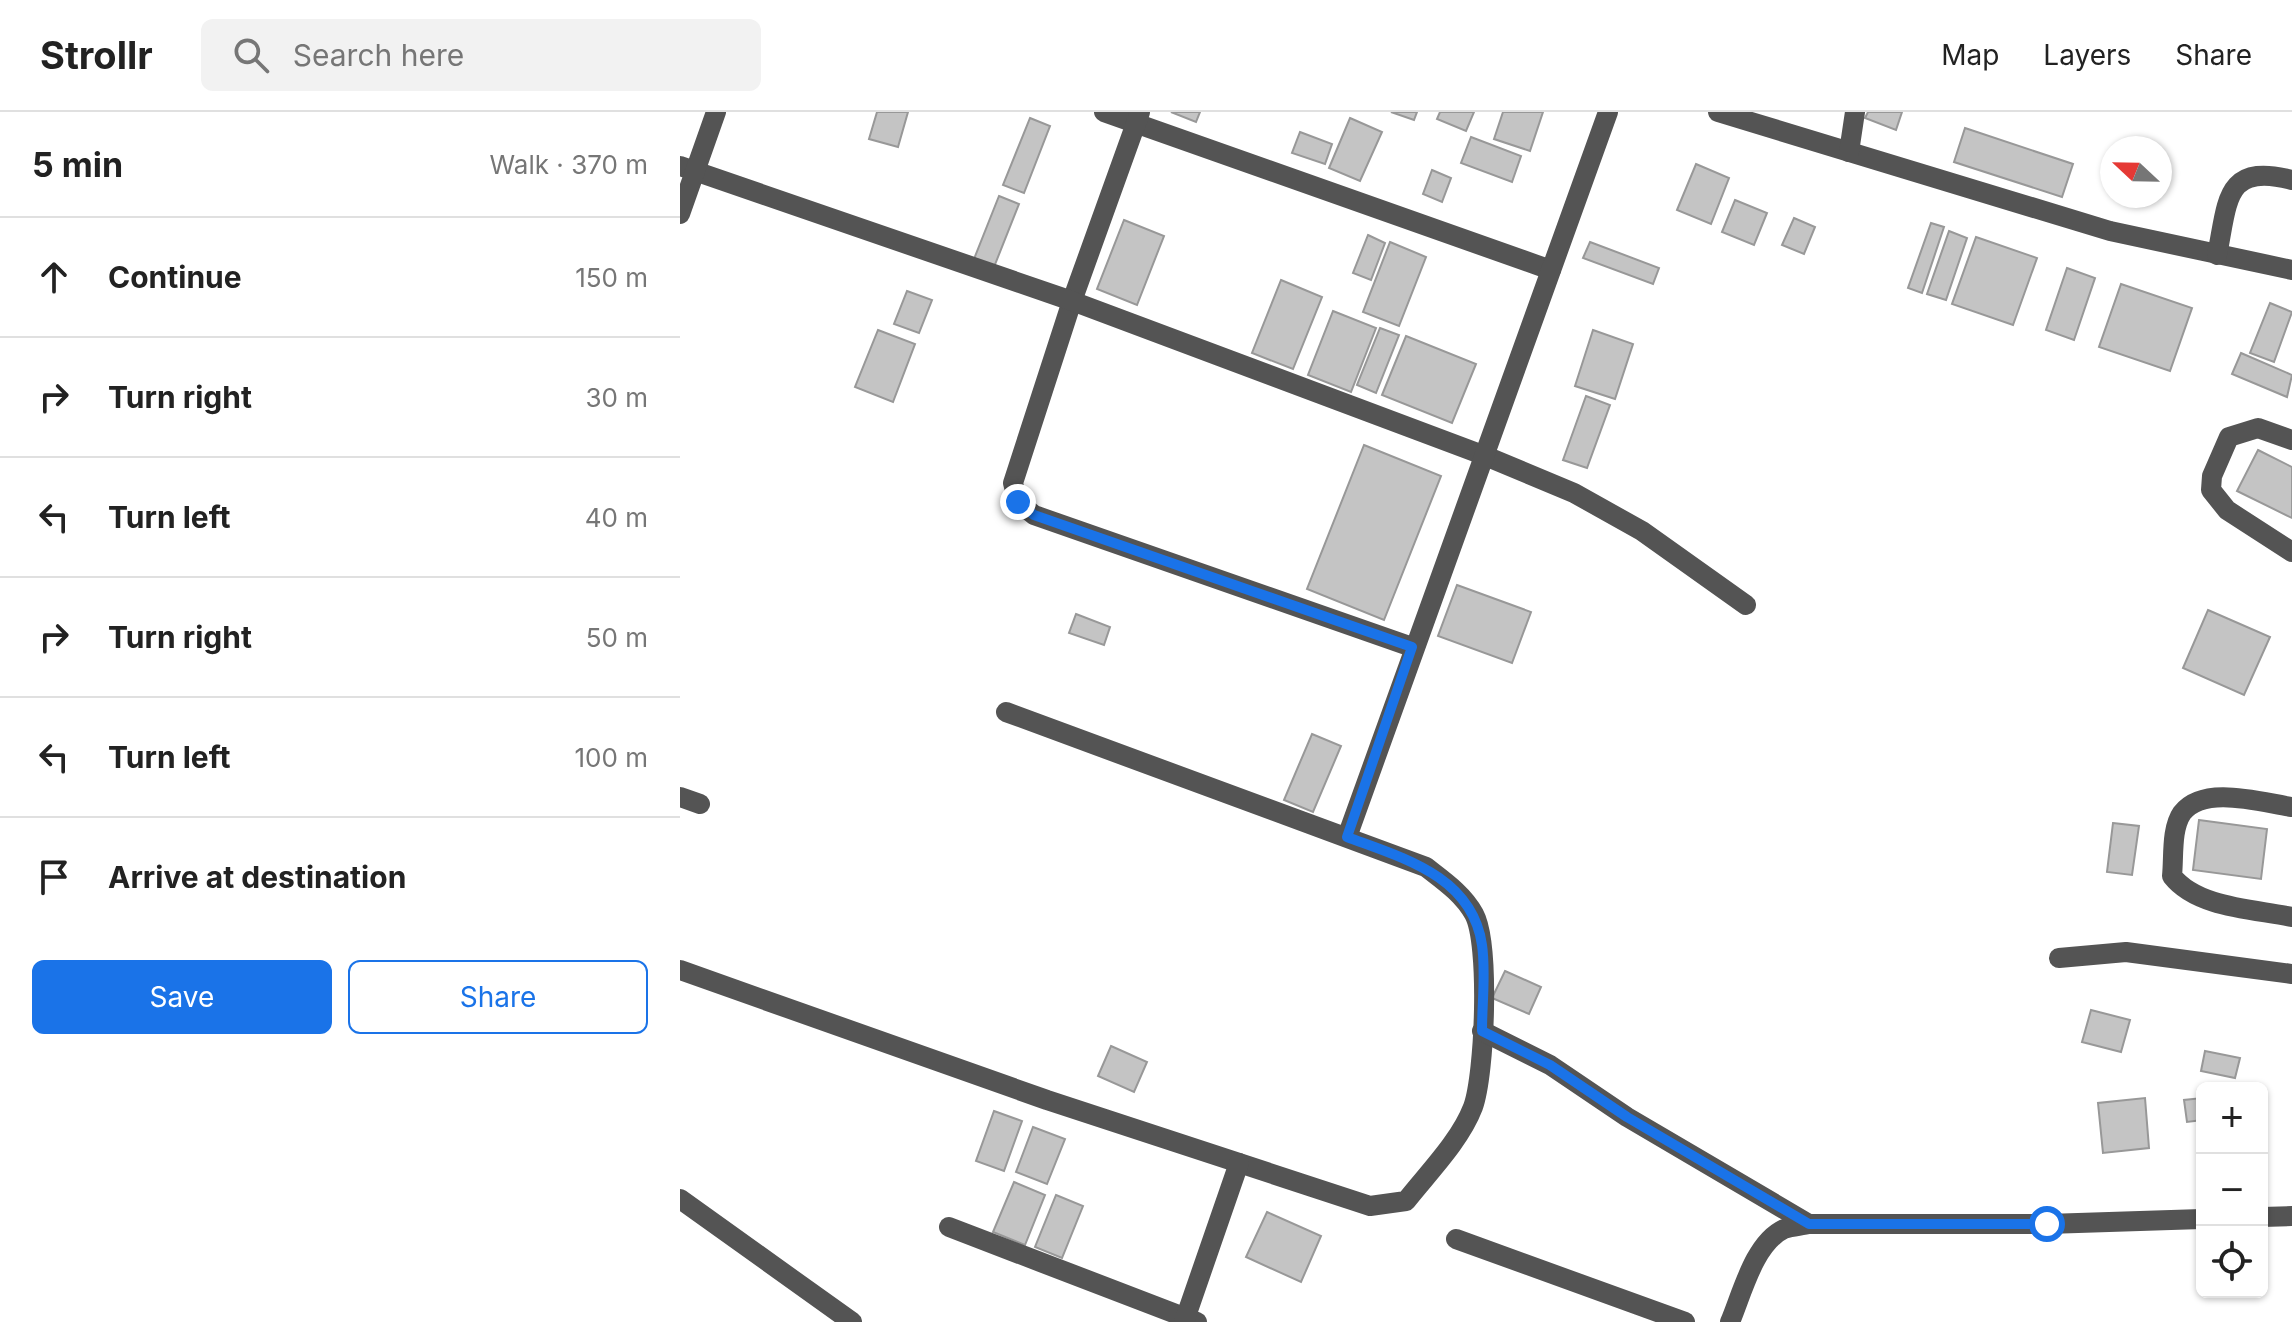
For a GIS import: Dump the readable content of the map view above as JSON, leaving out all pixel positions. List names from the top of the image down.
{
  "north": "left",
  "page": {
    "header": "Strollr",
    "search": "Search here",
    "nav": ["Map", "Layers", "Share"],
    "heading": ["5 min", "Walk · 370 m"],
    "list": [
      ["Continue", "150 m"],
      ["Turn right", "30 m"],
      ["Turn left", "40 m"],
      ["Turn right", "50 m"],
      ["Turn left", "100 m"],
      "Arrive at destination"
    ],
    "buttons": ["Save", "Share"],
    "map_buttons": ["+", "−"]
  }
}
